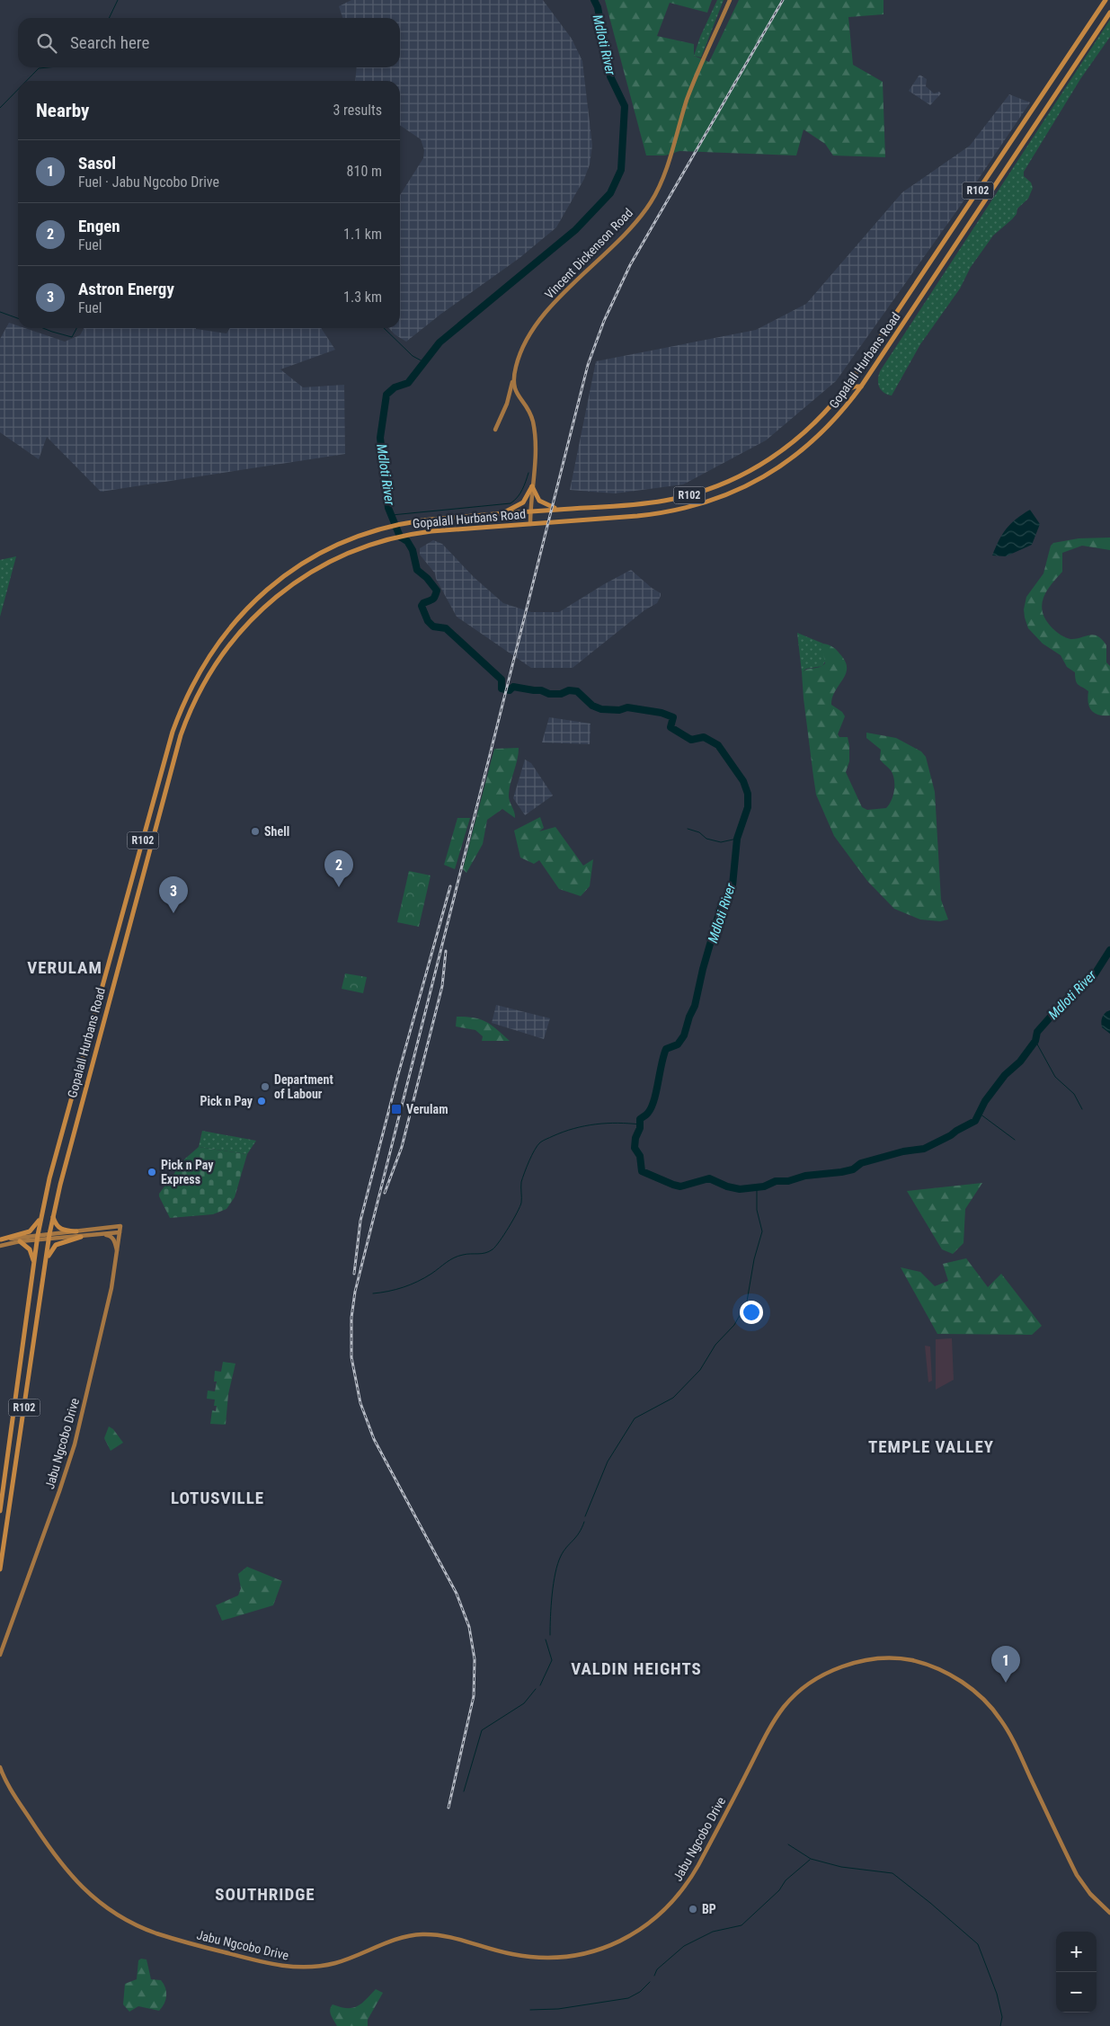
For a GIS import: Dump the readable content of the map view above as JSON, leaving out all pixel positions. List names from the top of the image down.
{
  "streets": {
    "main road": [
      "R102",
      "Vincent Dickenson Road",
      "Gopalall Hurbans Road",
      "Jabu Ngcobo Drive"
    ]
  },
  "crossings": [
    ["Gopalall Hurbans Road", "Jabu Ngcobo Drive"]
  ],
  "districts": [
    "VERULAM",
    "TEMPLE VALLEY",
    "LOTUSVILLE",
    "VALDIN HEIGHTS",
    "SOUTHRIDGE"
  ],
  "water": ["Mdloti River"],
  "places": {
    "other": [
      "Shell",
      "Department of Labour",
      "Pick n Pay",
      "Pick n Pay Express",
      "BP"
    ],
    "transit": ["Verulam"]
  },
  "page": {
    "search": "Search here",
    "heading": ["Nearby", "3 results"],
    "list": [
      {
        "mark": "1",
        "name": "Sasol",
        "note": "Fuel · Jabu Ngcobo Drive",
        "value": "810 m"
      },
      {
        "mark": "2",
        "name": "Engen",
        "note": "Fuel",
        "value": "1.1 km"
      },
      {
        "mark": "3",
        "name": "Astron Energy",
        "note": "Fuel",
        "value": "1.3 km"
      }
    ],
    "pins": ["2", "3", "1"],
    "map_buttons": ["+", "−"]
  }
}
